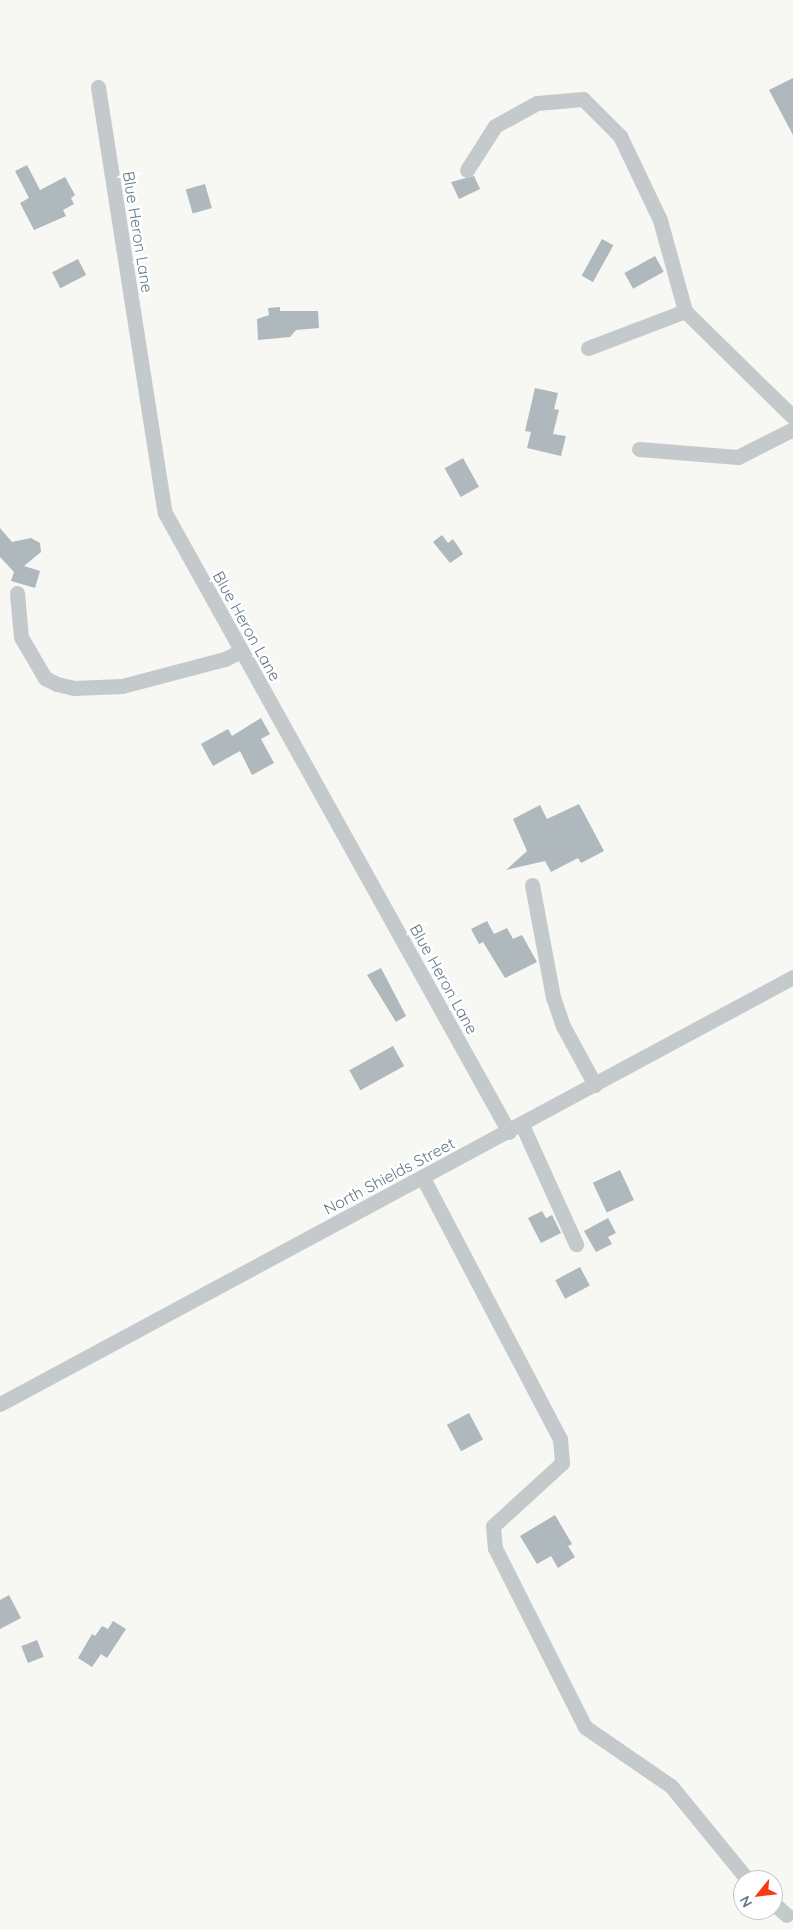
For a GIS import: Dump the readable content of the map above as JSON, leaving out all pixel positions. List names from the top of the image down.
{
  "streets": {
    "street": ["Blue Heron Lane", "North Shields Street"]
  },
  "crossings": [
    ["Blue Heron Lane", "North Shields Street"]
  ],
  "north": "bottom left"
}
